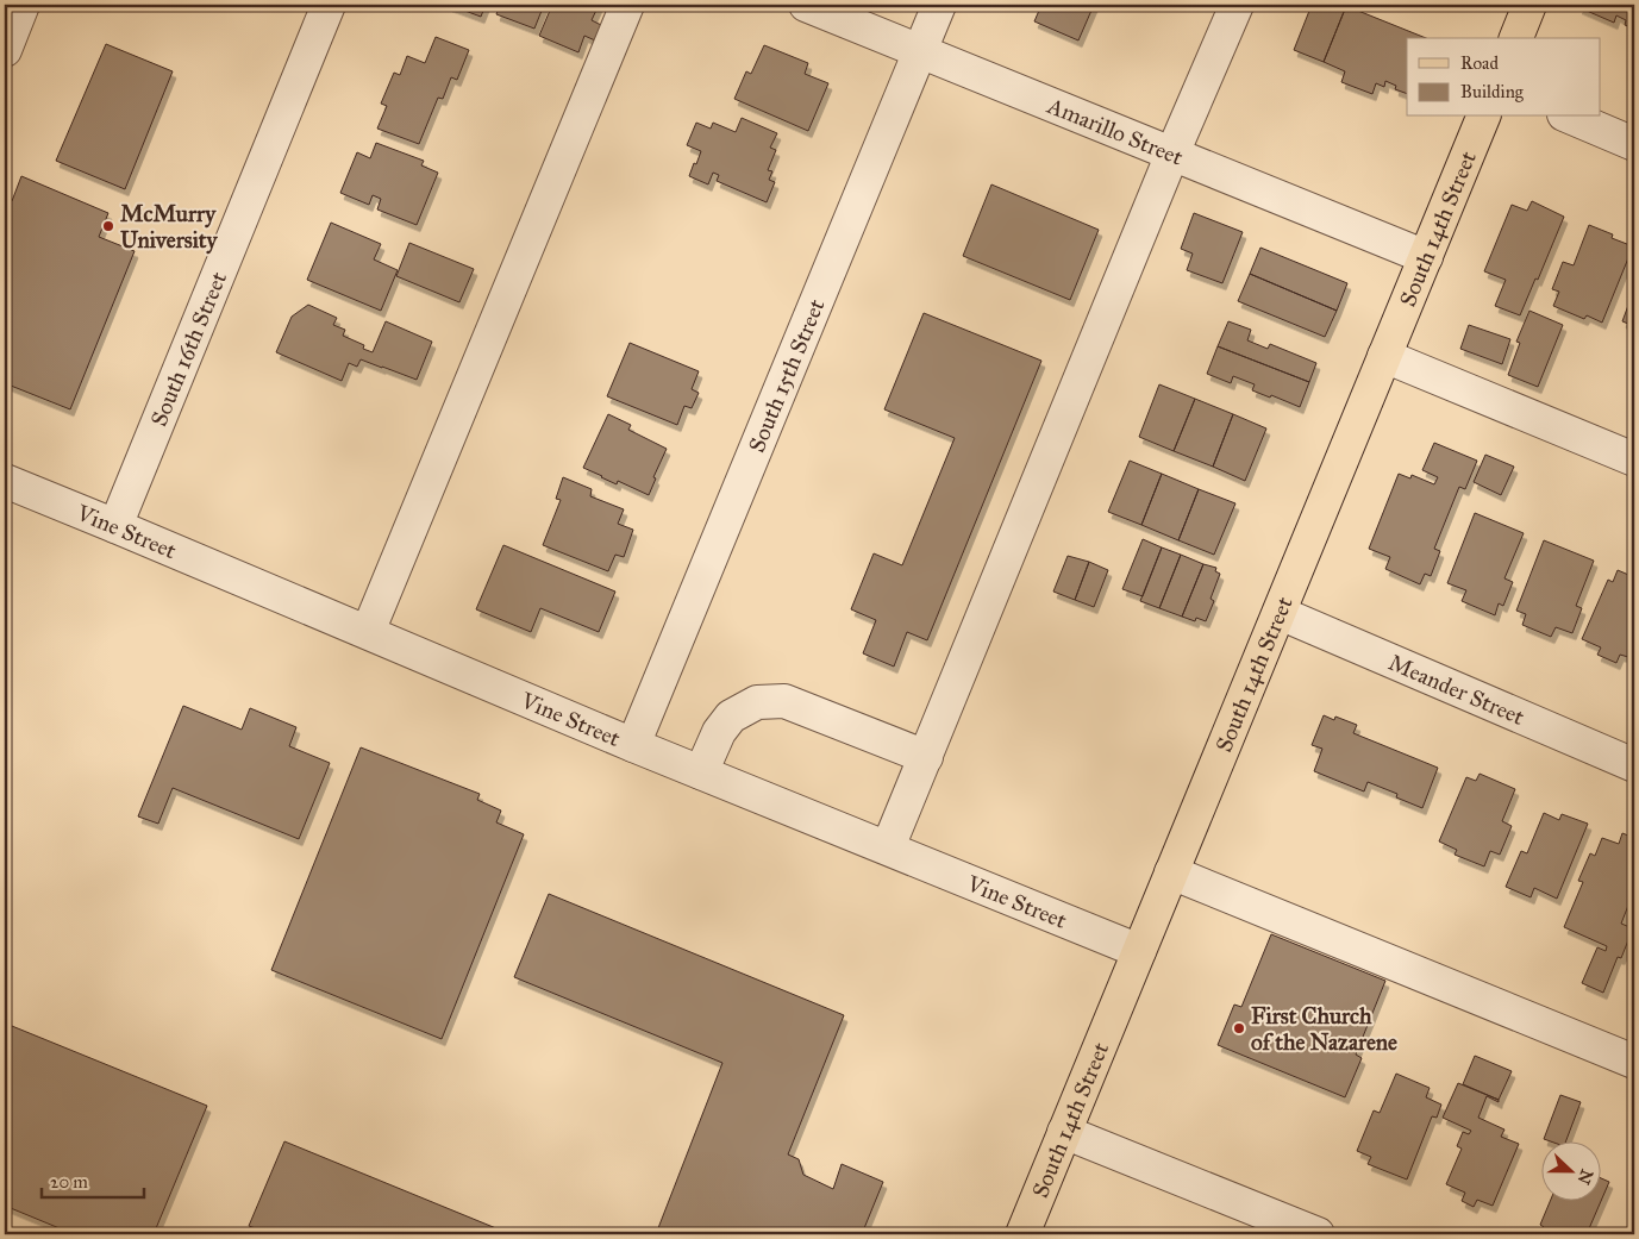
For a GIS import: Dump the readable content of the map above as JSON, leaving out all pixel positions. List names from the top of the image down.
{
  "streets": {
    "main road": ["South 14th Street"],
    "street": [
      "Amarillo Street",
      "South 16th Street",
      "South 15th Street",
      "Vine Street",
      "Meander Street"
    ]
  },
  "crossings": [
    ["Amarillo Street", "South 14th Street"],
    ["Amarillo Street", "South 15th Street"],
    ["South 14th Street", "Vine Street"],
    ["South 14th Street", "Meander Street"],
    ["South 16th Street", "Vine Street"],
    ["South 15th Street", "Vine Street"]
  ],
  "places": ["McMurry University", "First Church of the Nazarene"],
  "legend": ["Road", "Building"],
  "scale_bar": "20 m",
  "north": "right"
}
